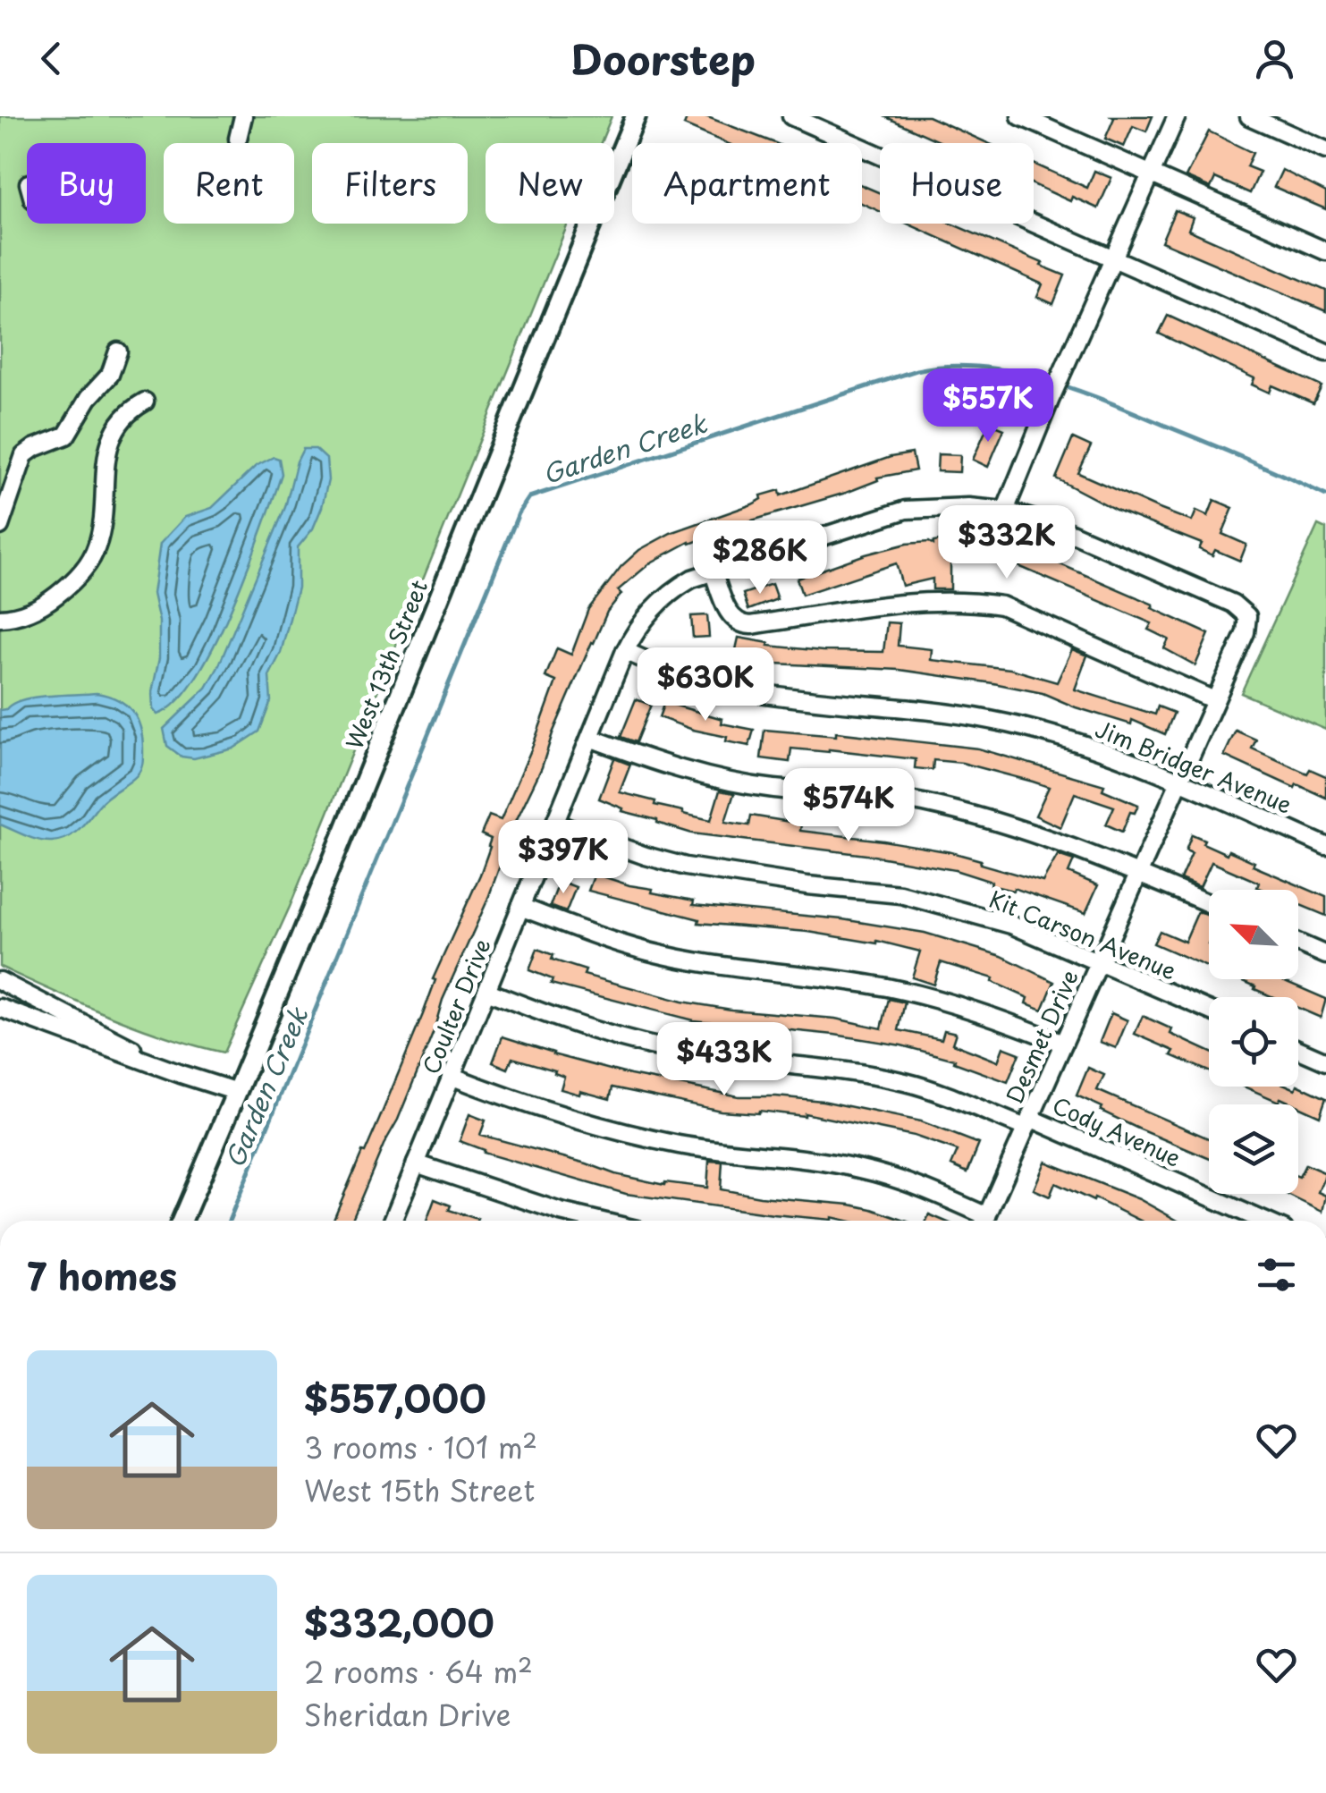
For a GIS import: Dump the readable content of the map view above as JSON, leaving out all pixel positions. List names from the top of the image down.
{
  "streets": {
    "main road": ["West 13th Street"],
    "street": [
      "Jim Bridger Avenue",
      "Kit Carson Avenue",
      "Coulter Drive",
      "Desmet Drive",
      "Cody Avenue"
    ]
  },
  "crossings": [
    ["Jim Bridger Avenue", "Coulter Drive"],
    ["Jim Bridger Avenue", "Desmet Drive"],
    ["Kit Carson Avenue", "Coulter Drive"],
    ["Kit Carson Avenue", "Desmet Drive"],
    ["Coulter Drive", "Desmet Drive"],
    ["Coulter Drive", "Cody Avenue"],
    ["Desmet Drive", "Cody Avenue"]
  ],
  "water": ["Garden Creek"],
  "north": "top left",
  "page": {
    "header": "Doorstep",
    "chip": [
      "Buy",
      "Rent",
      "Filters",
      "New",
      "Apartment",
      "House"
    ],
    "price": [
      "$557K",
      "$332K",
      "$286K",
      "$630K",
      "$574K",
      "$397K",
      "$433K"
    ],
    "heading": "7 homes",
    "list": [
      {
        "name": "$557,000",
        "note": "3 rooms · 101 m² · West 15th Street"
      },
      {
        "name": "$332,000",
        "note": "2 rooms · 64 m² · Sheridan Drive"
      }
    ]
  }
}
